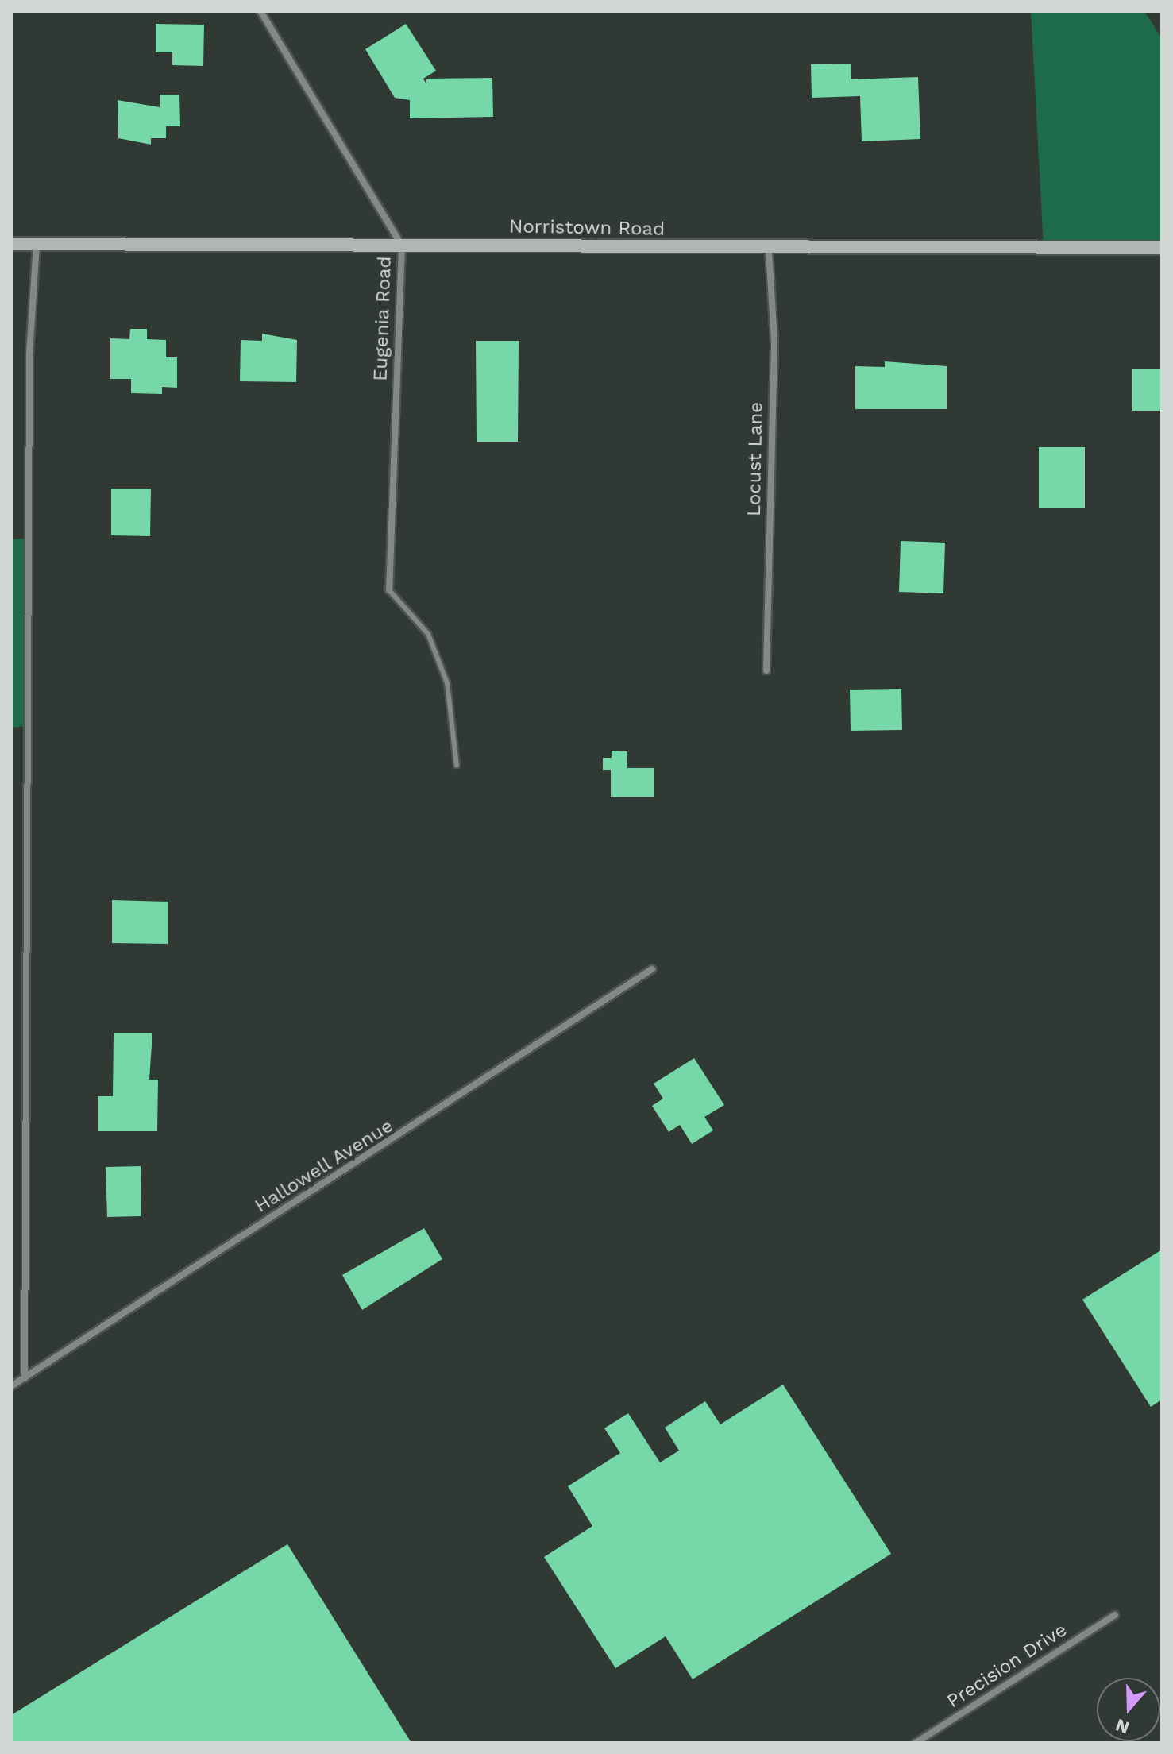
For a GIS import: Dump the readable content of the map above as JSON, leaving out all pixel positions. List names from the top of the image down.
{
  "streets": {
    "main road": ["Norristown Road"],
    "street": [
      "Eugenia Road",
      "Locust Lane",
      "Hallowell Avenue",
      "Precision Drive"
    ]
  },
  "crossings": [
    ["Norristown Road", "Eugenia Road"],
    ["Norristown Road", "Locust Lane"]
  ],
  "north": "bottom"
}
